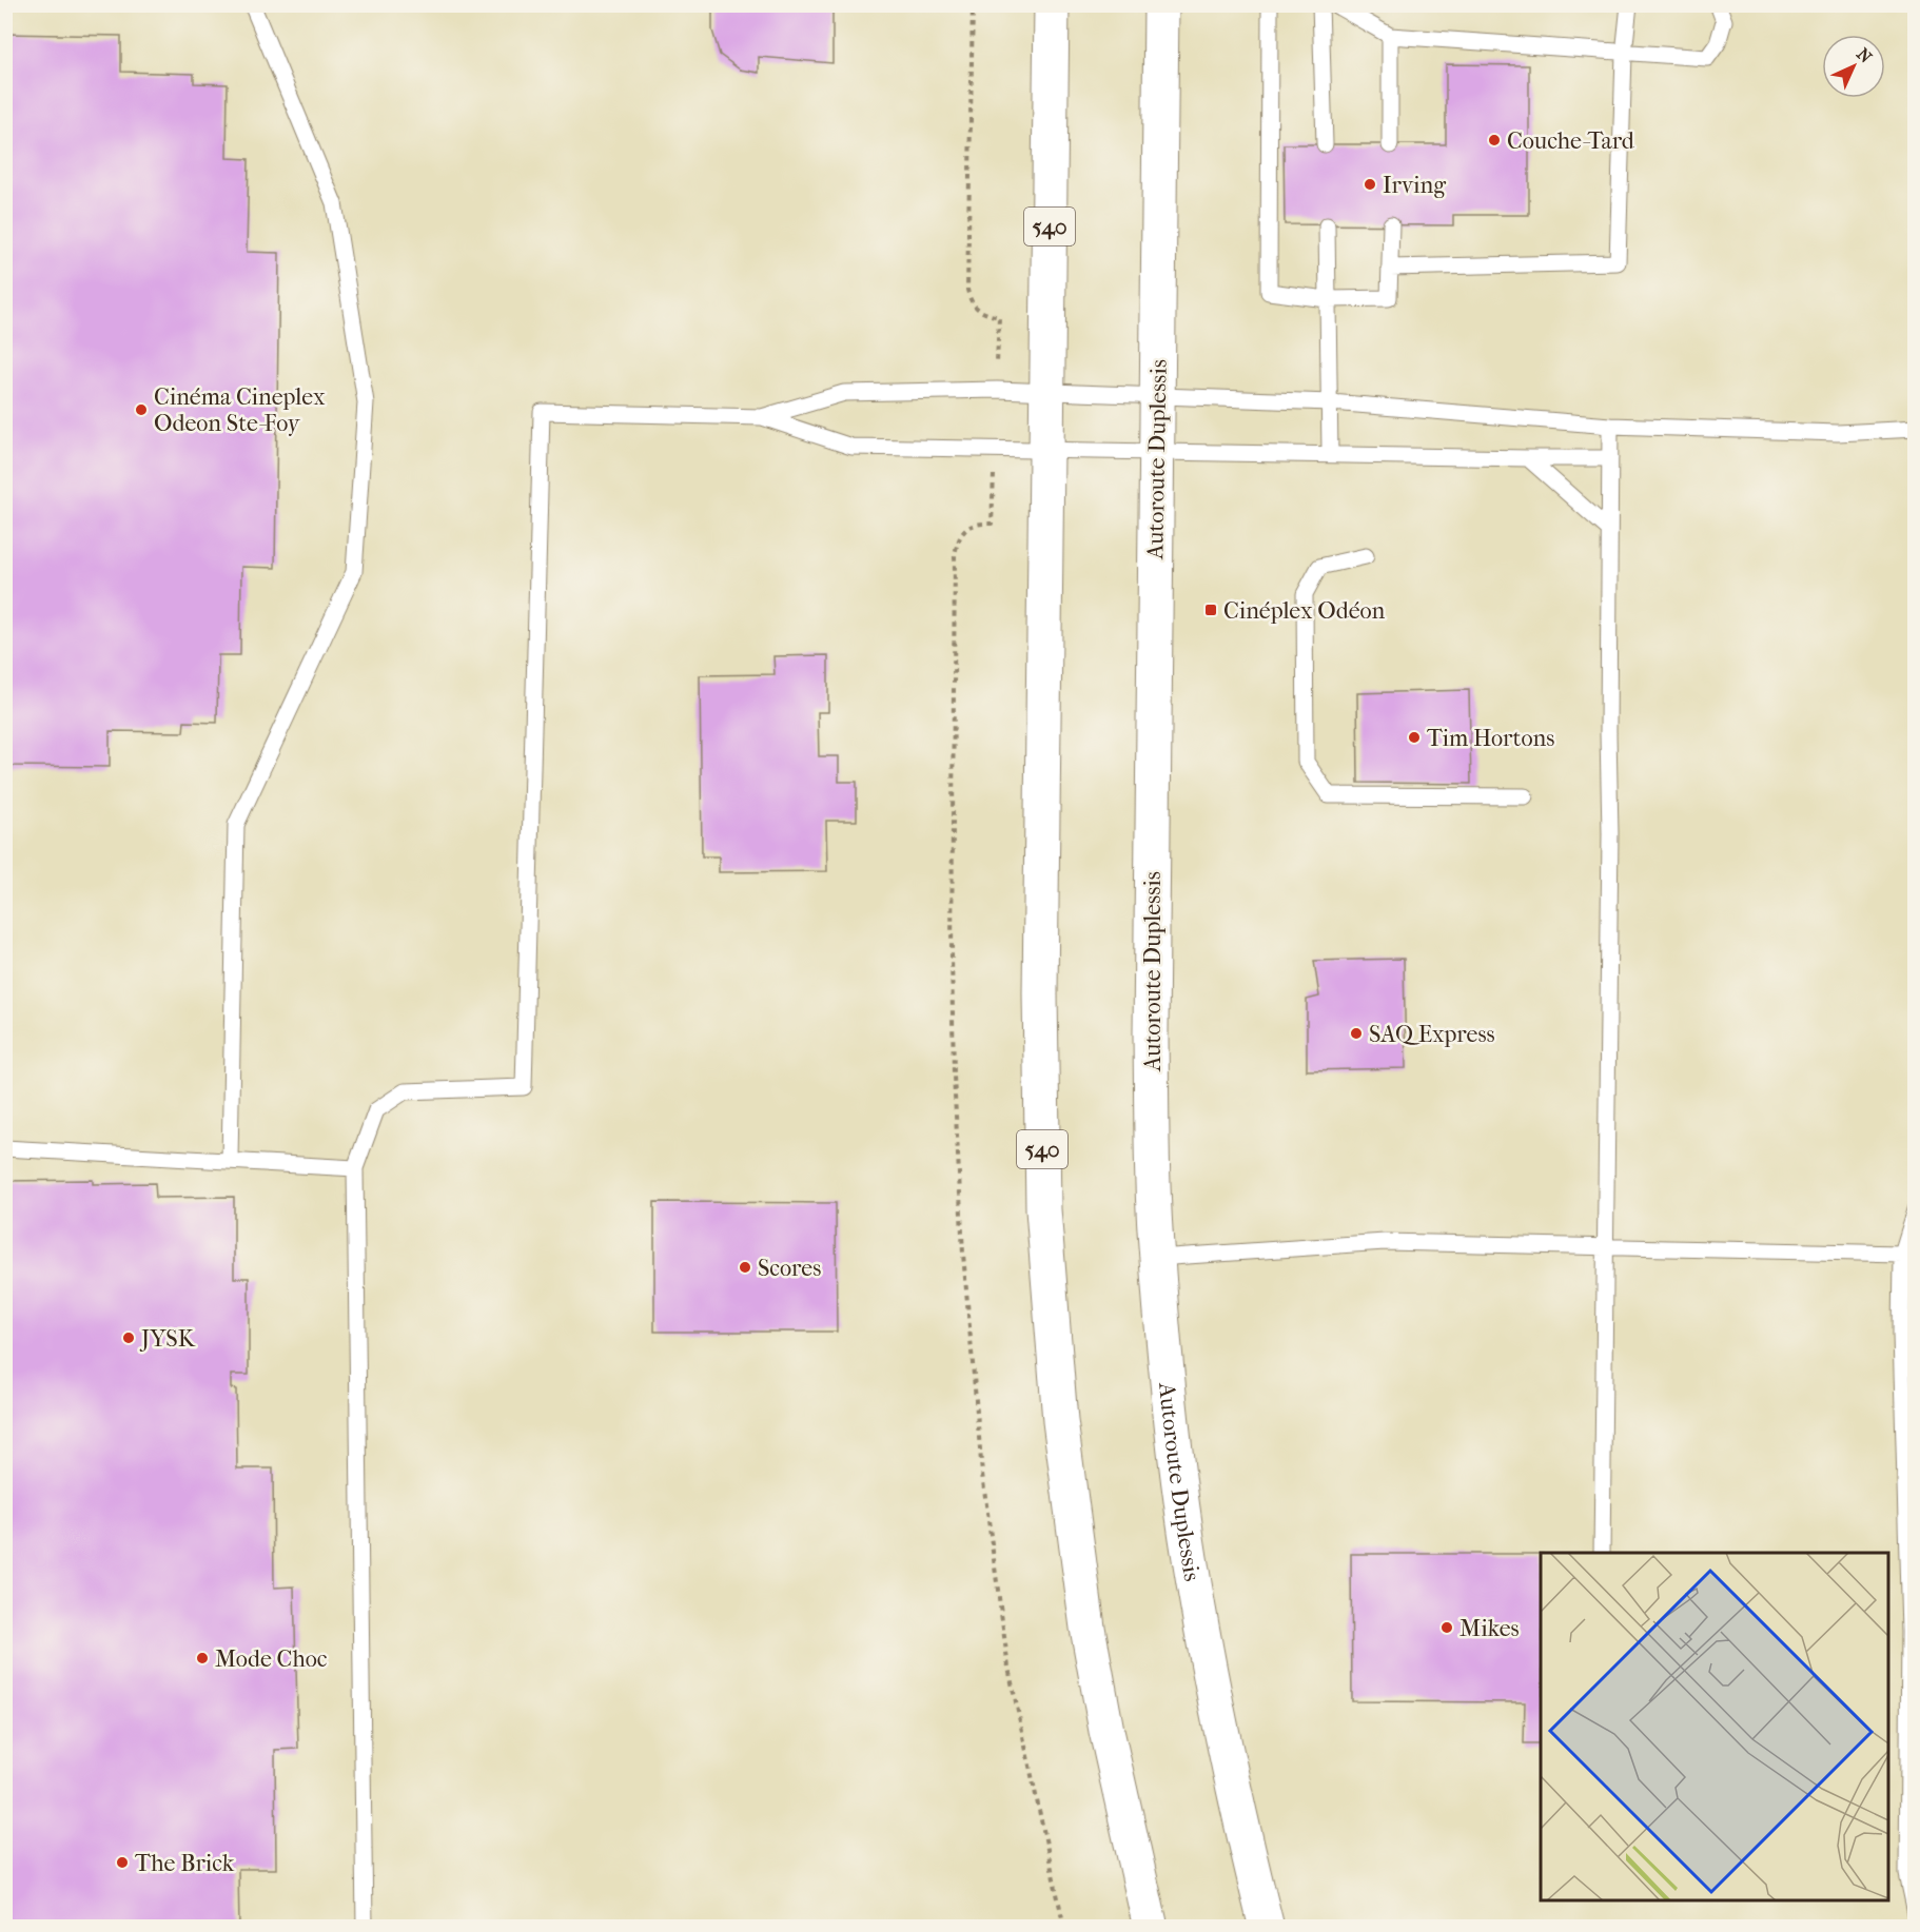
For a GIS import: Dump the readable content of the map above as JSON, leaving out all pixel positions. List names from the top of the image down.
{
  "streets": {
    "highway": ["540", "Autoroute Duplessis"]
  },
  "places": {
    "other": [
      "Couche-Tard",
      "Irving",
      "Cinéma Cineplex Odeon Ste-Foy",
      "Tim Hortons",
      "SAQ Express",
      "Scores",
      "JYSK",
      "Mikes",
      "Mode Choc",
      "The Brick"
    ],
    "transit": ["Cinéplex Odéon"]
  },
  "north": "top right"
}
